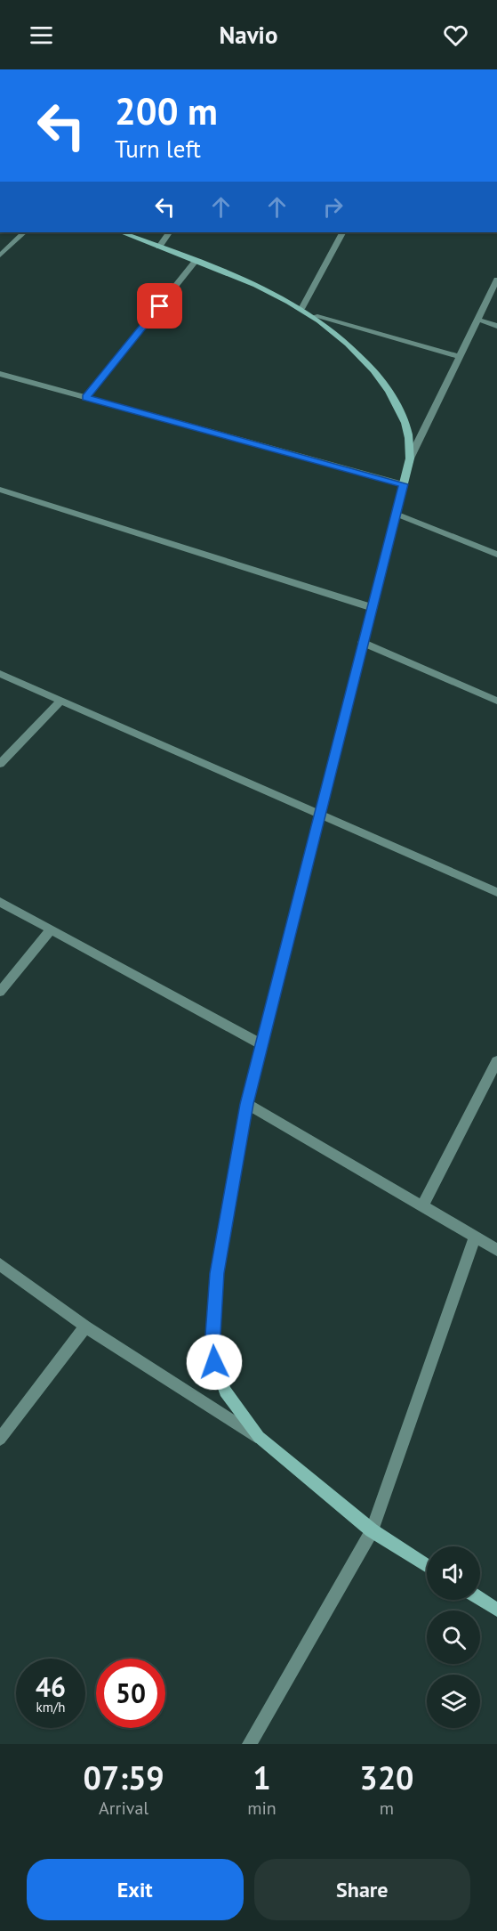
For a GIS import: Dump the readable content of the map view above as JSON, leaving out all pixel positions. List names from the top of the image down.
{
  "page": {
    "header": "Navio",
    "turn": ["200 m", "Turn left"],
    "speed": "46 km/h",
    "limit": "50",
    "eta": [
      "07:59",
      "Arrival",
      "1",
      "min",
      "320",
      "m"
    ],
    "buttons": ["Exit", "Share"]
  }
}
